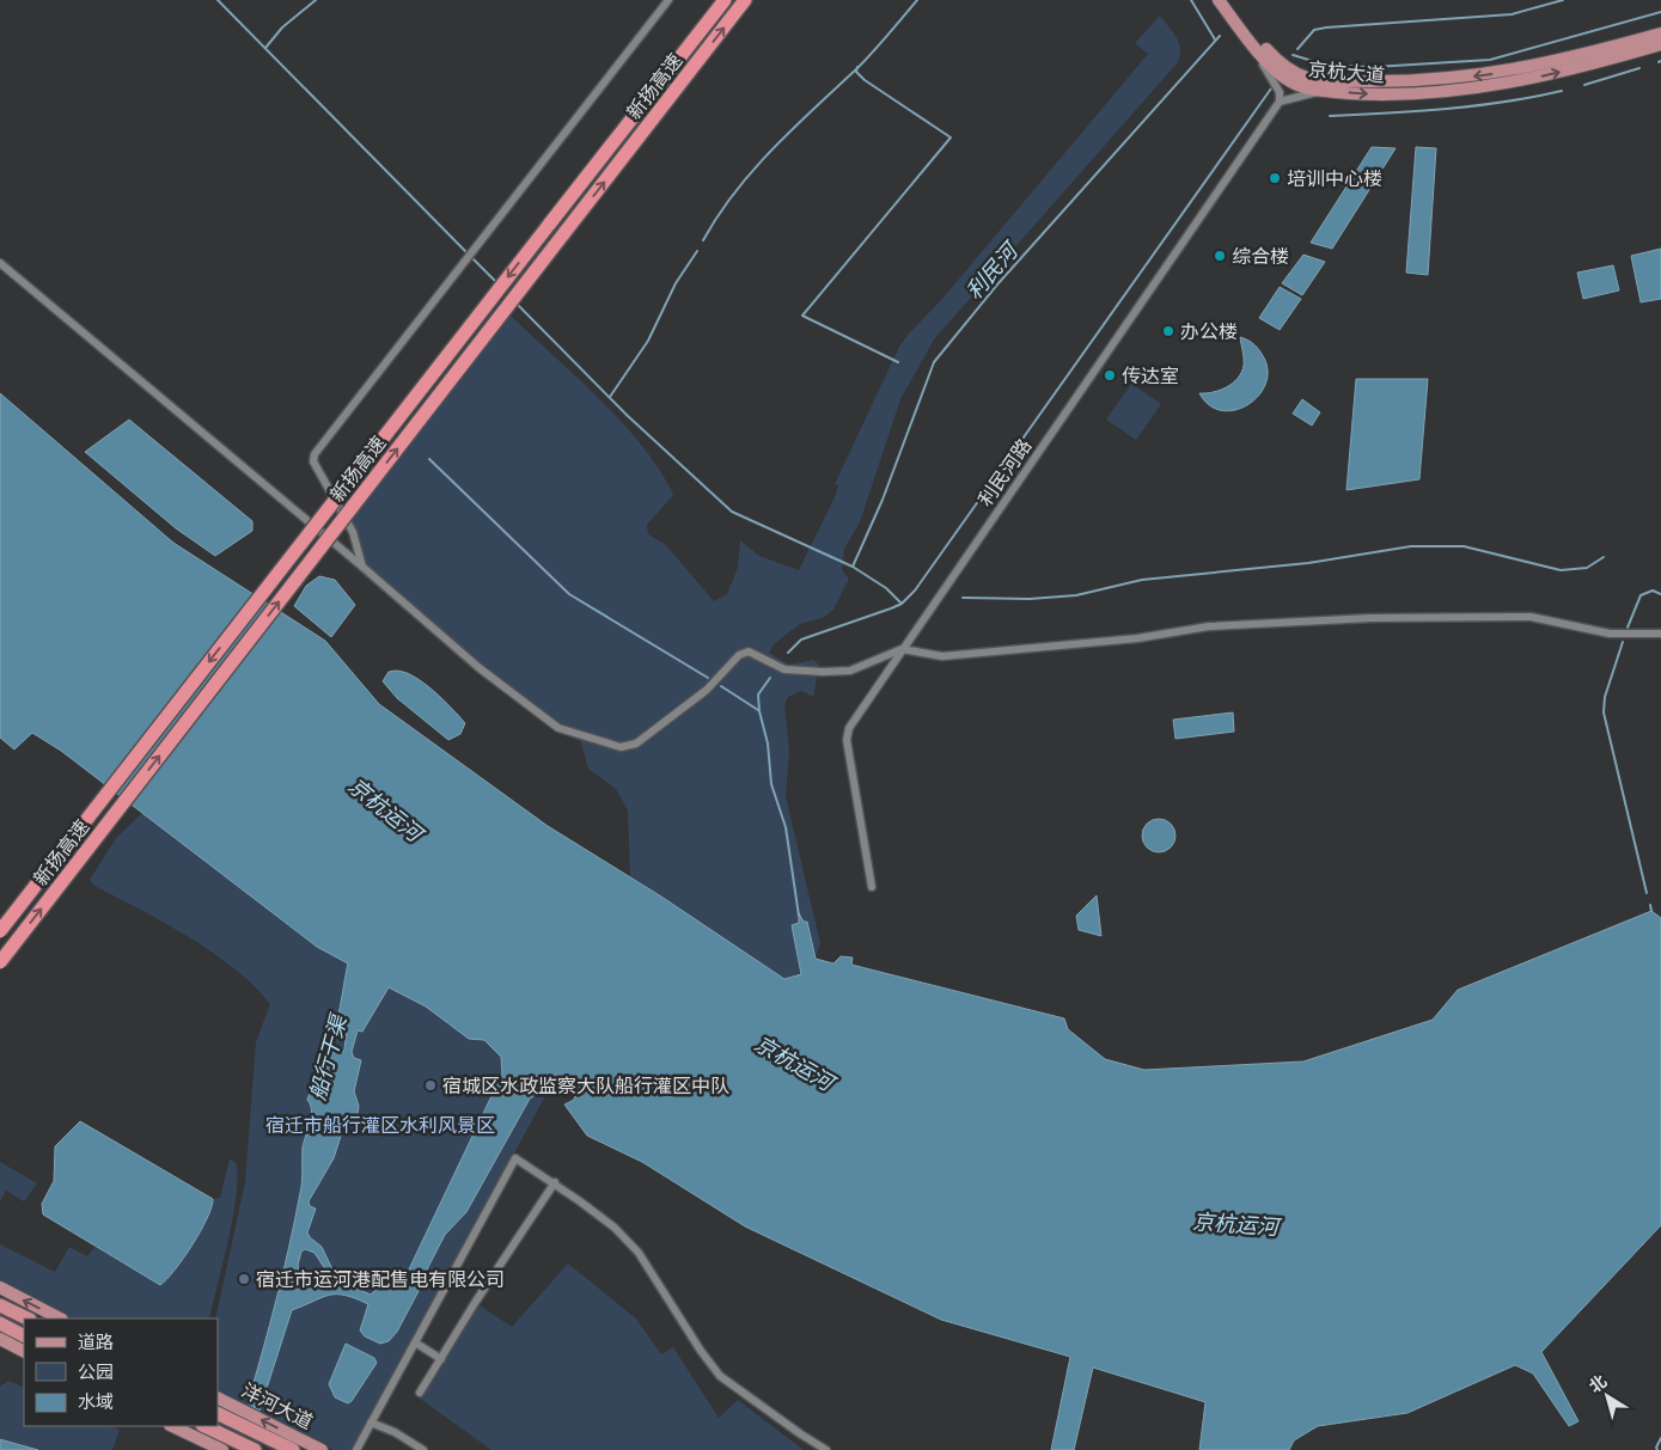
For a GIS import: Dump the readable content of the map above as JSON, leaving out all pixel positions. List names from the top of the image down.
{
  "streets": {
    "highway": ["新扬高速", "洋河大道"],
    "main road": ["京杭大道"],
    "street": ["利民河路"]
  },
  "one_way": ["洋河大道"],
  "water": ["利民河", "京杭运河", "船行干渠"],
  "parks": ["宿迁市船行灌区水利风景区"],
  "places": [
    "培训中心楼",
    "综合楼",
    "办公楼",
    "传达室",
    "宿城区水政监察大队船行灌区中队",
    "宿迁市运河港配售电有限公司"
  ],
  "legend": ["道路", "公园", "水域"],
  "north": "top left"
}
